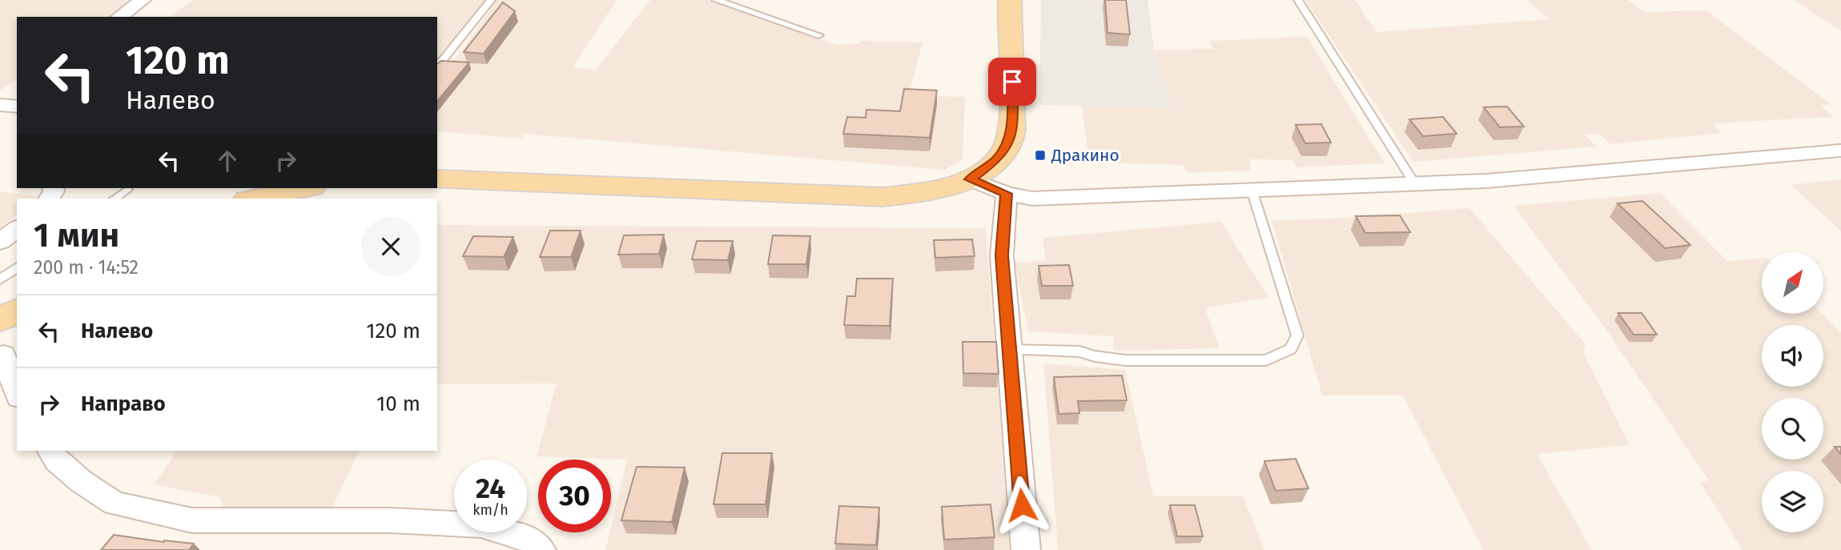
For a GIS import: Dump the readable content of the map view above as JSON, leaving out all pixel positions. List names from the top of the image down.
{
  "places": {
    "transit": ["Дракино"]
  },
  "north": "top right",
  "page": {
    "turn": ["120 m", "Налево"],
    "heading": ["1 мин", "200 m · 14:52"],
    "list": [
      {
        "name": "Налево",
        "value": "120 m"
      },
      {
        "name": "Направо",
        "value": "10 m"
      }
    ],
    "speed": "24 km/h",
    "limit": "30"
  }
}
